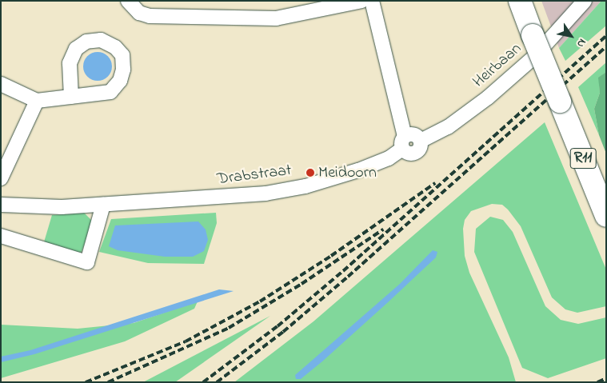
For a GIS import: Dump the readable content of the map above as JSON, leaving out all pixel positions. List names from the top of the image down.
{
  "streets": {
    "main road": ["R11"],
    "street": ["Heirbaan", "Drabstraat"]
  },
  "crossings": [
    ["Heirbaan", "Drabstraat"]
  ],
  "places": ["Meidoorn"],
  "north": "bottom right"
}
